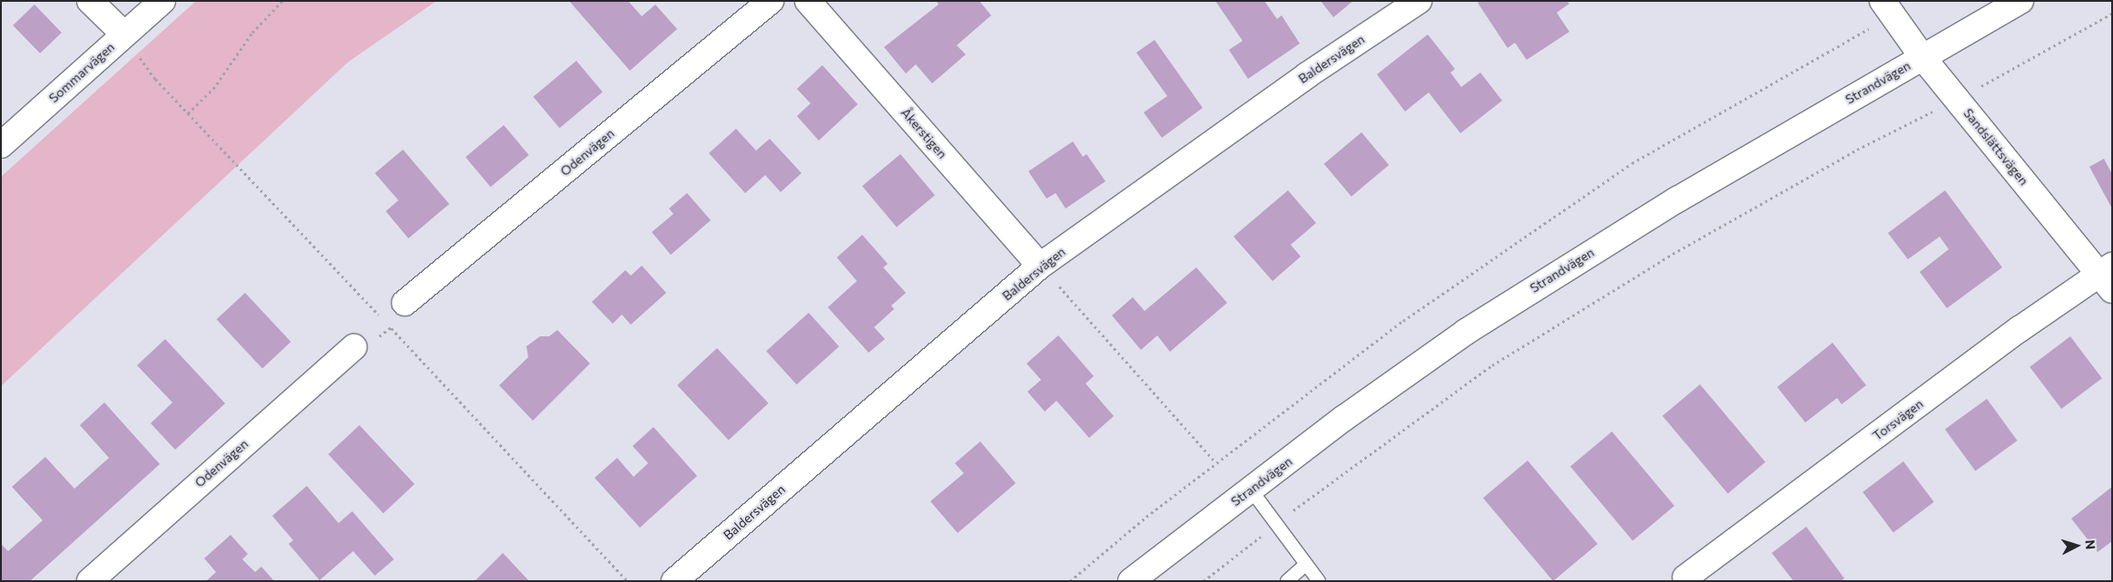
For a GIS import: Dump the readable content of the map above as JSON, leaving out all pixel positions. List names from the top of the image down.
{
  "streets": {
    "street": [
      "Baldersvägen",
      "Sommarvägen",
      "Strandvägen",
      "Åkerstigen",
      "Sandslättsvägen",
      "Odenvägen",
      "Torsvägen"
    ]
  },
  "crossings": [
    ["Baldersvägen", "Åkerstigen"],
    ["Strandvägen", "Sandslättsvägen"],
    ["Sandslättsvägen", "Torsvägen"]
  ],
  "north": "right"
}
